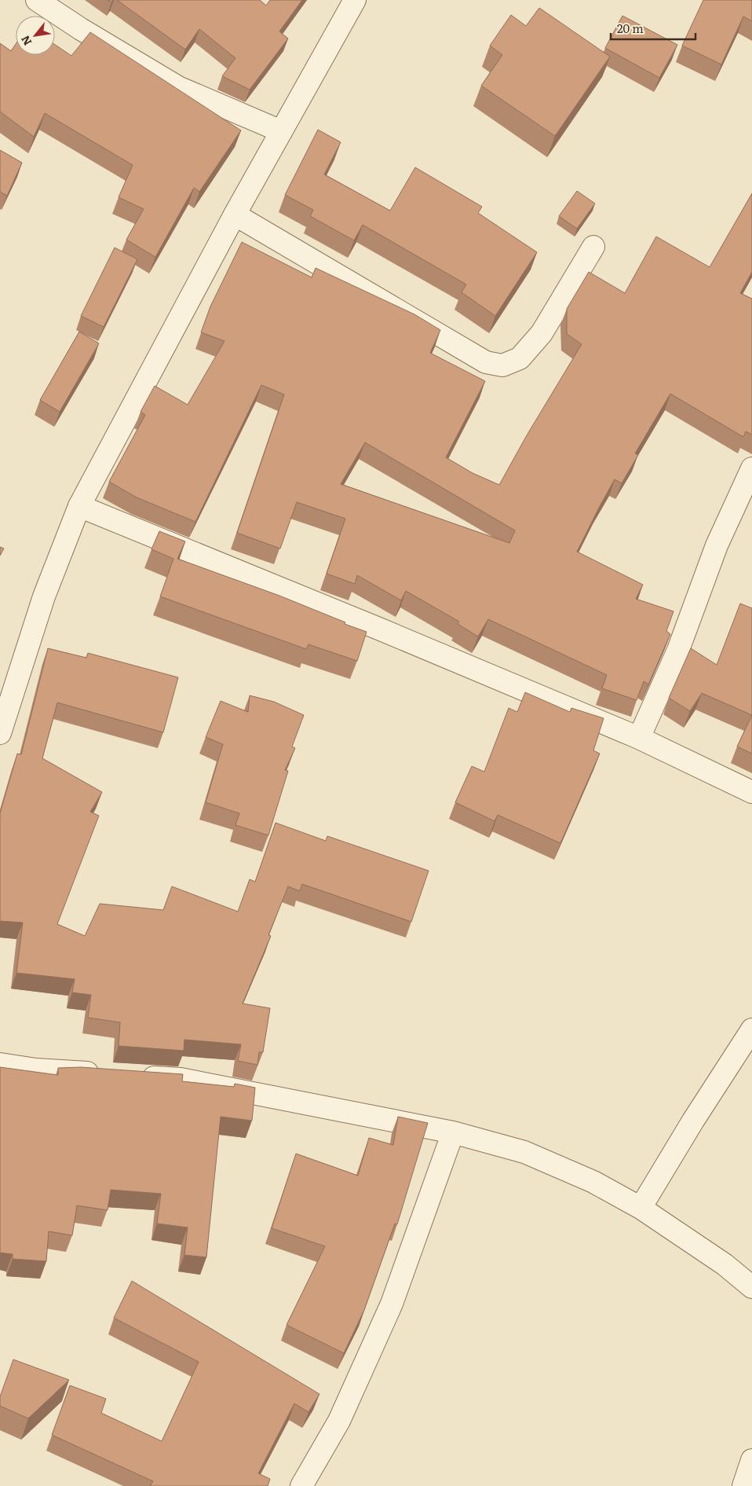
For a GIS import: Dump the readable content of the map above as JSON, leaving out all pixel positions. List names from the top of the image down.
{
  "scale_bar": "20 m",
  "north": "bottom left"
}
